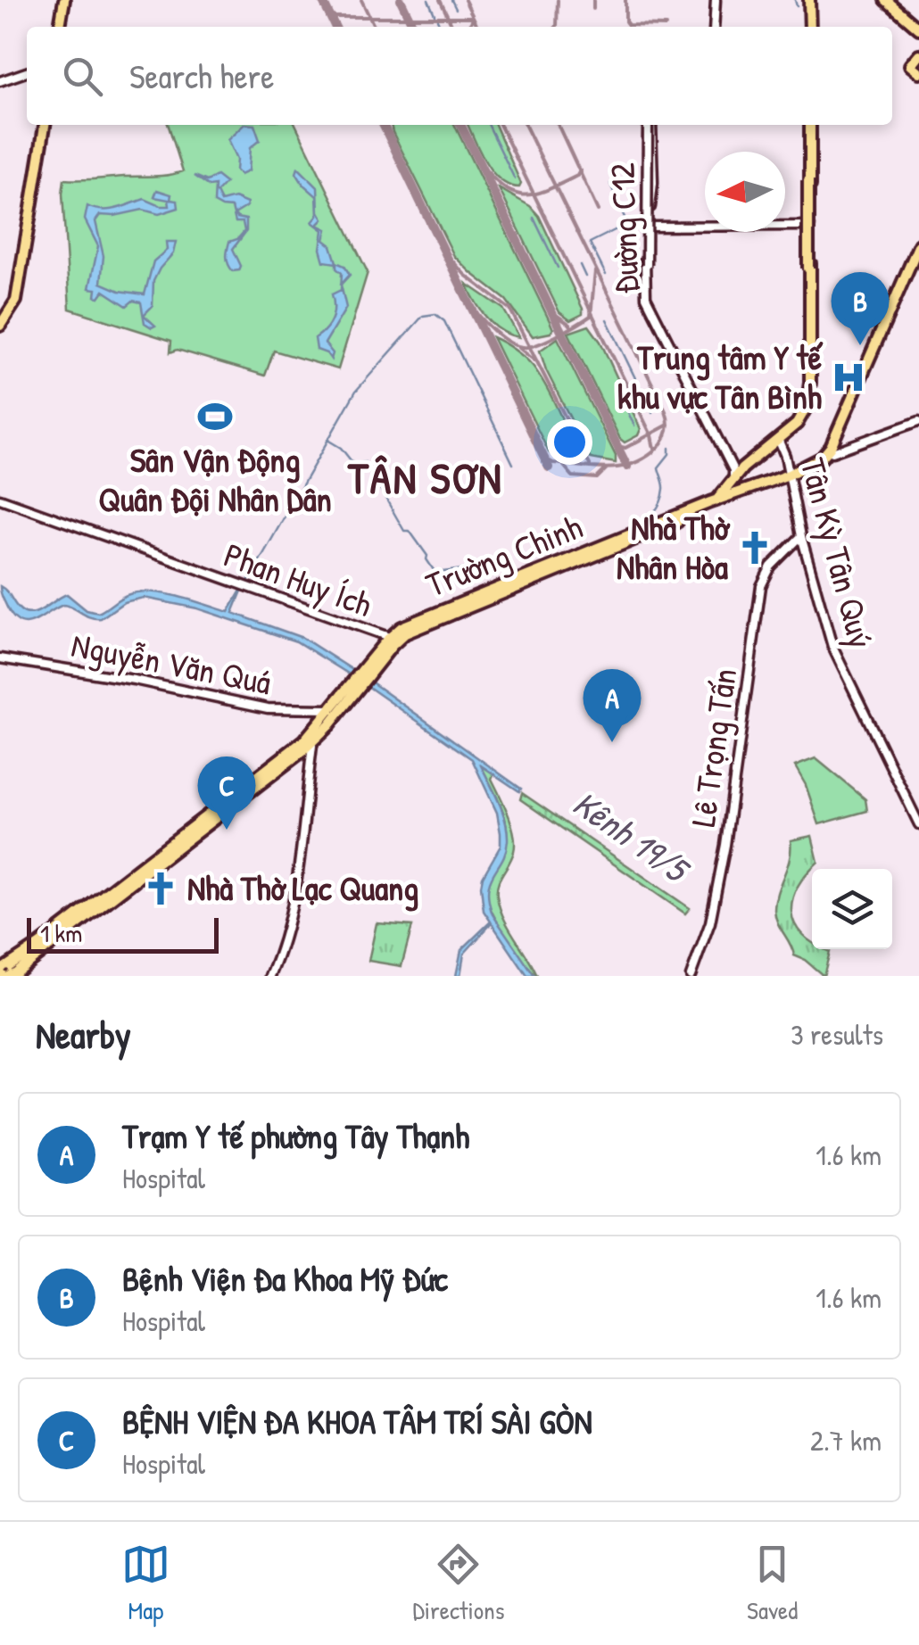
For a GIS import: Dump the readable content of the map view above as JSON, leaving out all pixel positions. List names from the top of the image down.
{
  "streets": {
    "main road": [
      "Đường C12",
      "Tân Kỳ Tân Quý",
      "Trường Chinh",
      "Phan Huy Ích",
      "Nguyễn Văn Quá",
      "Lê Trọng Tấn"
    ]
  },
  "crossings": [
    ["Tân Kỳ Tân Quý", "Trường Chinh"],
    ["Tân Kỳ Tân Quý", "Lê Trọng Tấn"],
    ["Trường Chinh", "Phan Huy Ích"]
  ],
  "districts": ["TÂN SƠN"],
  "water": ["Kênh 19/5"],
  "places": {
    "hospital": ["Trung tâm Y tế khu vực Tân Bình"],
    "sports": ["Sân Vận Động Quân Đội Nhân Dân"],
    "church": ["Nhà Thờ Nhân Hòa", "Nhà Thờ Lạc Quang"]
  },
  "scale_bar": "1 km",
  "north": "left",
  "page": {
    "search": "Search here",
    "pins": ["B", "A", "C"],
    "scale": "1 km",
    "heading": ["Nearby", "3 results"],
    "list": [
      {
        "mark": "A",
        "name": "Trạm Y tế phường Tây Thạnh",
        "note": "Hospital",
        "value": "1.6 km"
      },
      {
        "mark": "B",
        "name": "Bệnh Viện Đa Khoa Mỹ Đức",
        "note": "Hospital",
        "value": "1.6 km"
      },
      {
        "mark": "C",
        "name": "BỆNH VIỆN ĐA KHOA TÂM TRÍ SÀI GÒN",
        "note": "Hospital",
        "value": "2.7 km"
      }
    ],
    "nav": ["Map", "Directions", "Saved"]
  }
}
